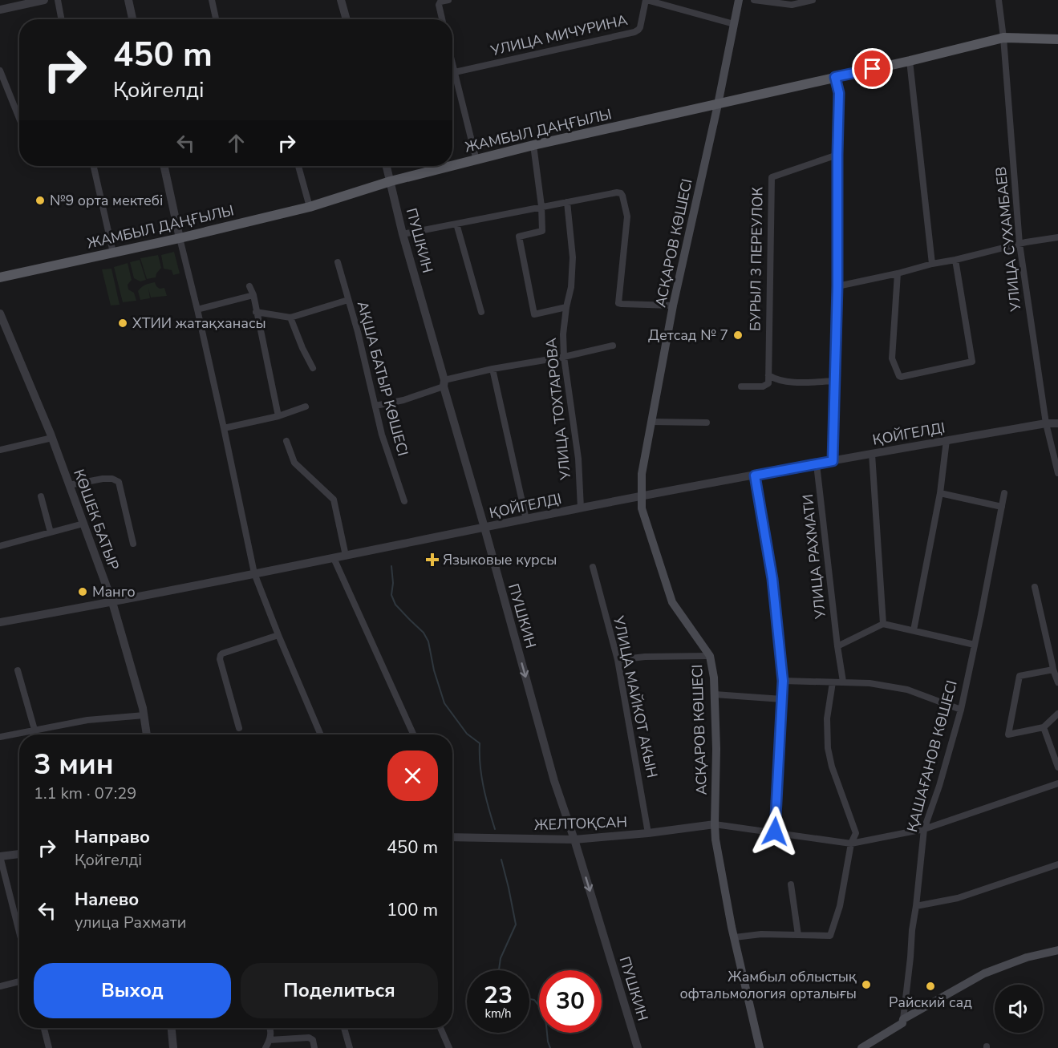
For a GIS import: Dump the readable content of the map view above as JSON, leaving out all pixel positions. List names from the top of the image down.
{
  "streets": {
    "main road": ["ЖАМБЫЛ ДАҢҒЫЛЫ", "АСҚАРОВ КӨШЕСІ"],
    "street": [
      "УЛИЦА МИЧУРИНА",
      "УЛИЦА СУХАМБАЕВ",
      "ПУШКИН",
      "БУРЫЛ 3 ПЕРЕУЛОК",
      "АҚША БАТЫР КӨШЕСІ",
      "УЛИЦА ТОХТАРОВА",
      "ҚОЙГЕЛДІ",
      "КӨШЕК БАТЫР",
      "УЛИЦА РАХМАТИ",
      "УЛИЦА МАЙКОТ АКЫН",
      "ҚАШАҒАНОВ КӨШЕСІ",
      "ЖЕЛТОҚСАН"
    ]
  },
  "crossings": [
    ["УЛИЦА МИЧУРИНА", "АСҚАРОВ КӨШЕСІ"],
    ["ЖАМБЫЛ ДАҢҒЫЛЫ", "УЛИЦА СУХАМБАЕВ"],
    ["ЖАМБЫЛ ДАҢҒЫЛЫ", "ПУШКИН"],
    ["ЖАМБЫЛ ДАҢҒЫЛЫ", "АСҚАРОВ КӨШЕСІ"],
    ["УЛИЦА СУХАМБАЕВ", "ҚОЙГЕЛДІ"],
    ["ПУШКИН", "ҚОЙГЕЛДІ"],
    ["ПУШКИН", "ЖЕЛТОҚСАН"],
    ["АСҚАРОВ КӨШЕСІ", "ҚОЙГЕЛДІ"],
    ["АСҚАРОВ КӨШЕСІ", "ЖЕЛТОҚСАН"],
    ["УЛИЦА ТОХТАРОВА", "ҚОЙГЕЛДІ"],
    ["ҚОЙГЕЛДІ", "КӨШЕК БАТЫР"],
    ["ҚОЙГЕЛДІ", "УЛИЦА РАХМАТИ"],
    ["УЛИЦА МАЙКОТ АКЫН", "ЖЕЛТОҚСАН"]
  ],
  "one_way": ["ПУШКИН"],
  "places": {
    "other": [
      "№9 орта мектебі",
      "ХТИИ жатақханасы",
      "Детсад № 7",
      "Манго",
      "Жамбыл облыстық офтальмология орталығы",
      "Райский сад"
    ],
    "health": ["Языковые курсы"]
  },
  "page": {
    "turn": ["450 m", "Қойгелді"],
    "heading": ["3 мин", "1.1 km · 07:29"],
    "list": [
      {
        "name": "Направо",
        "note": "Қойгелді",
        "value": "450 m"
      },
      {
        "name": "Налево",
        "note": "улица Рахмати",
        "value": "100 m"
      }
    ],
    "buttons": ["Выход", "Поделиться"],
    "speed": "23 km/h",
    "limit": "30"
  }
}
